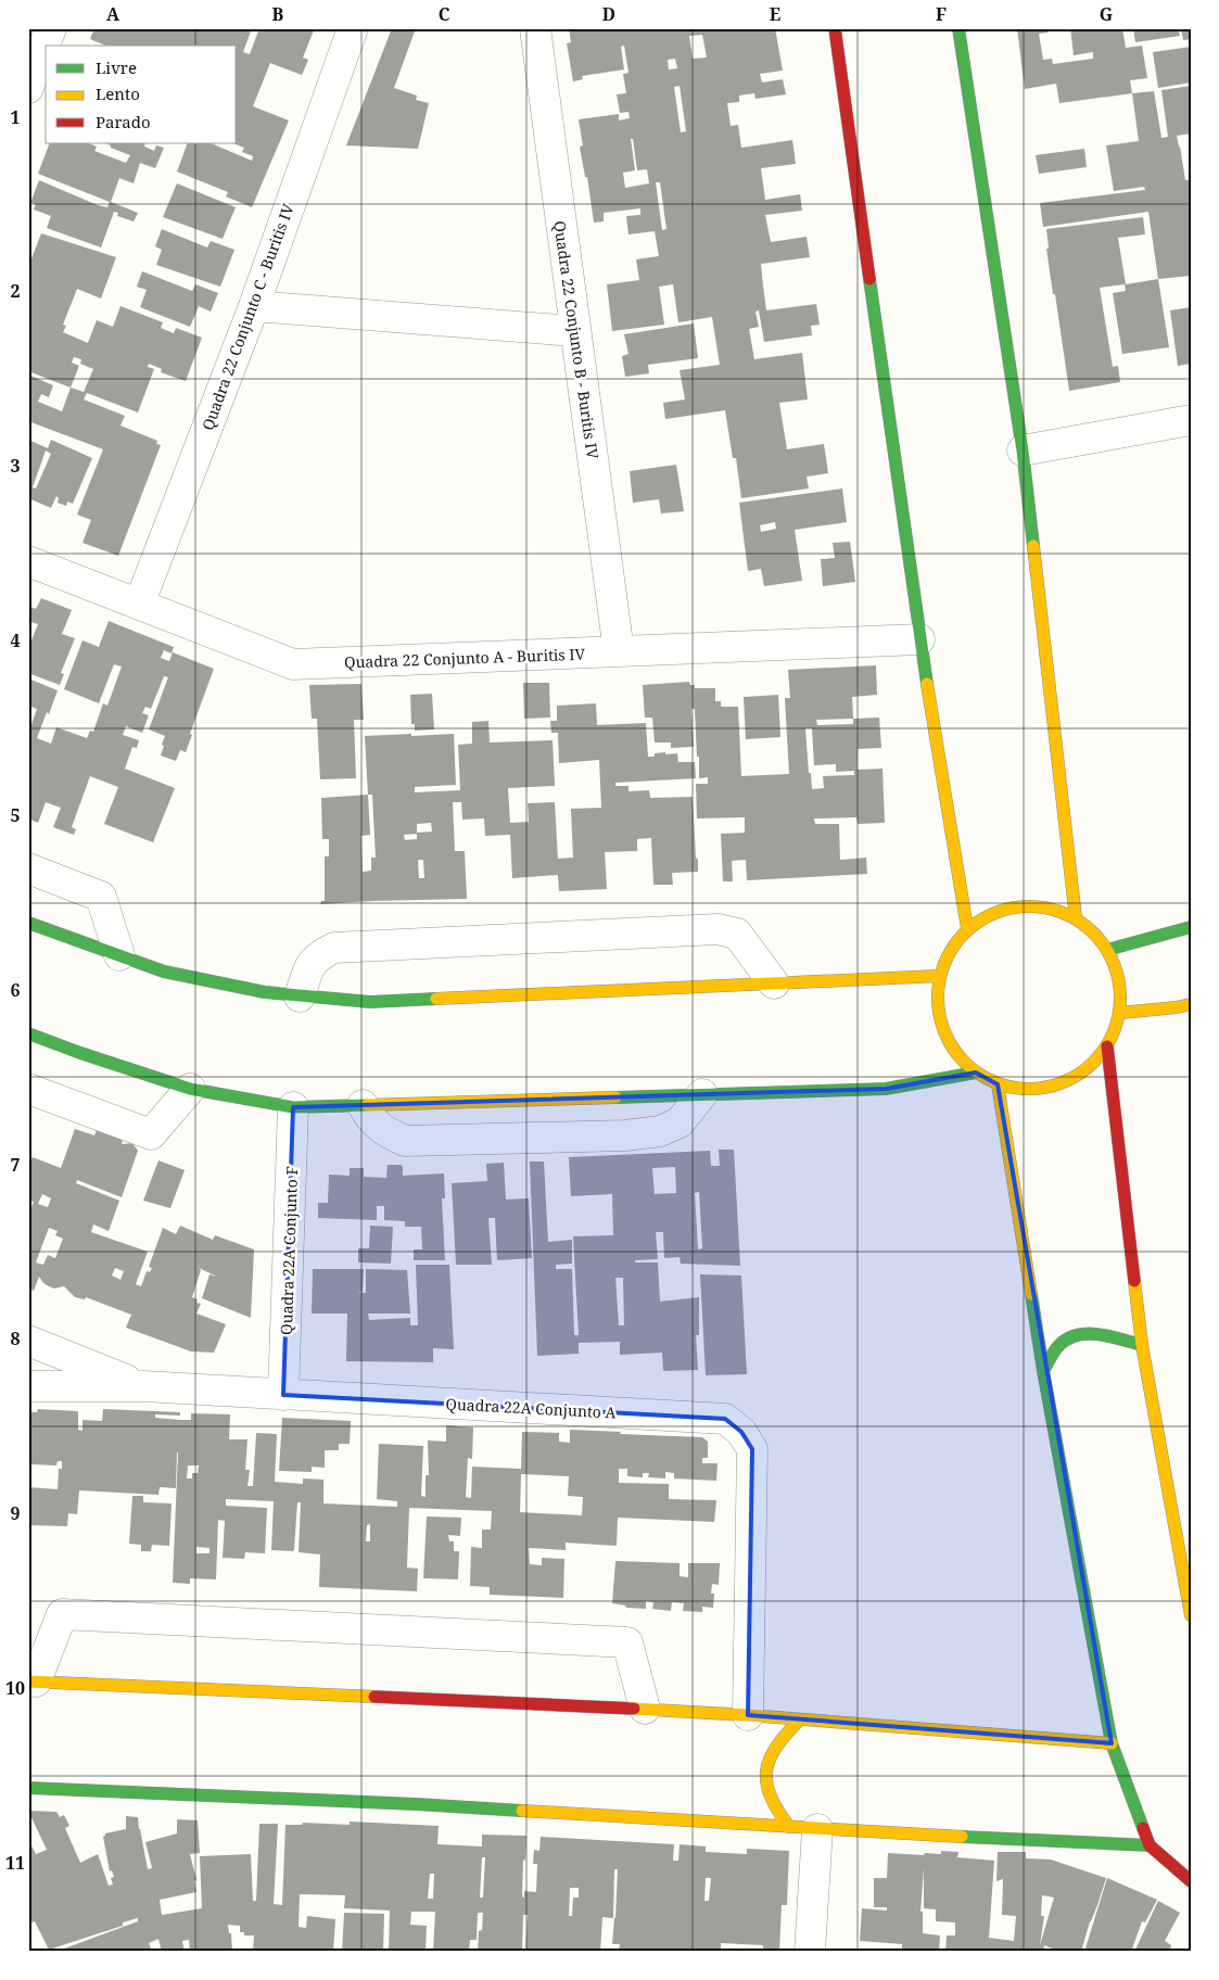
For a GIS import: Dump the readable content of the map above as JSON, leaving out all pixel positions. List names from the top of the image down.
{
  "streets": {
    "street": [
      "Quadra 22 Conjunto C - Buritis IV",
      "Quadra 22 Conjunto B - Buritis IV",
      "Quadra 22 Conjunto A - Buritis IV",
      "Quadra 22A Conjunto F",
      "Quadra 22A Conjunto A"
    ]
  },
  "crossings": [
    ["Quadra 22 Conjunto C - Buritis IV", "Quadra 22 Conjunto A - Buritis IV"],
    ["Quadra 22 Conjunto B - Buritis IV", "Quadra 22 Conjunto A - Buritis IV"],
    ["Quadra 22A Conjunto F", "Quadra 22A Conjunto A"]
  ],
  "legend": ["Livre", "Lento", "Parado"],
  "grid": {
    "columns": [
      "A",
      "B",
      "C",
      "D",
      "E",
      "F",
      "G"
    ],
    "rows": [
      "1",
      "2",
      "3",
      "4",
      "5",
      "6",
      "7",
      "8",
      "9",
      "10",
      "11"
    ]
  }
}
